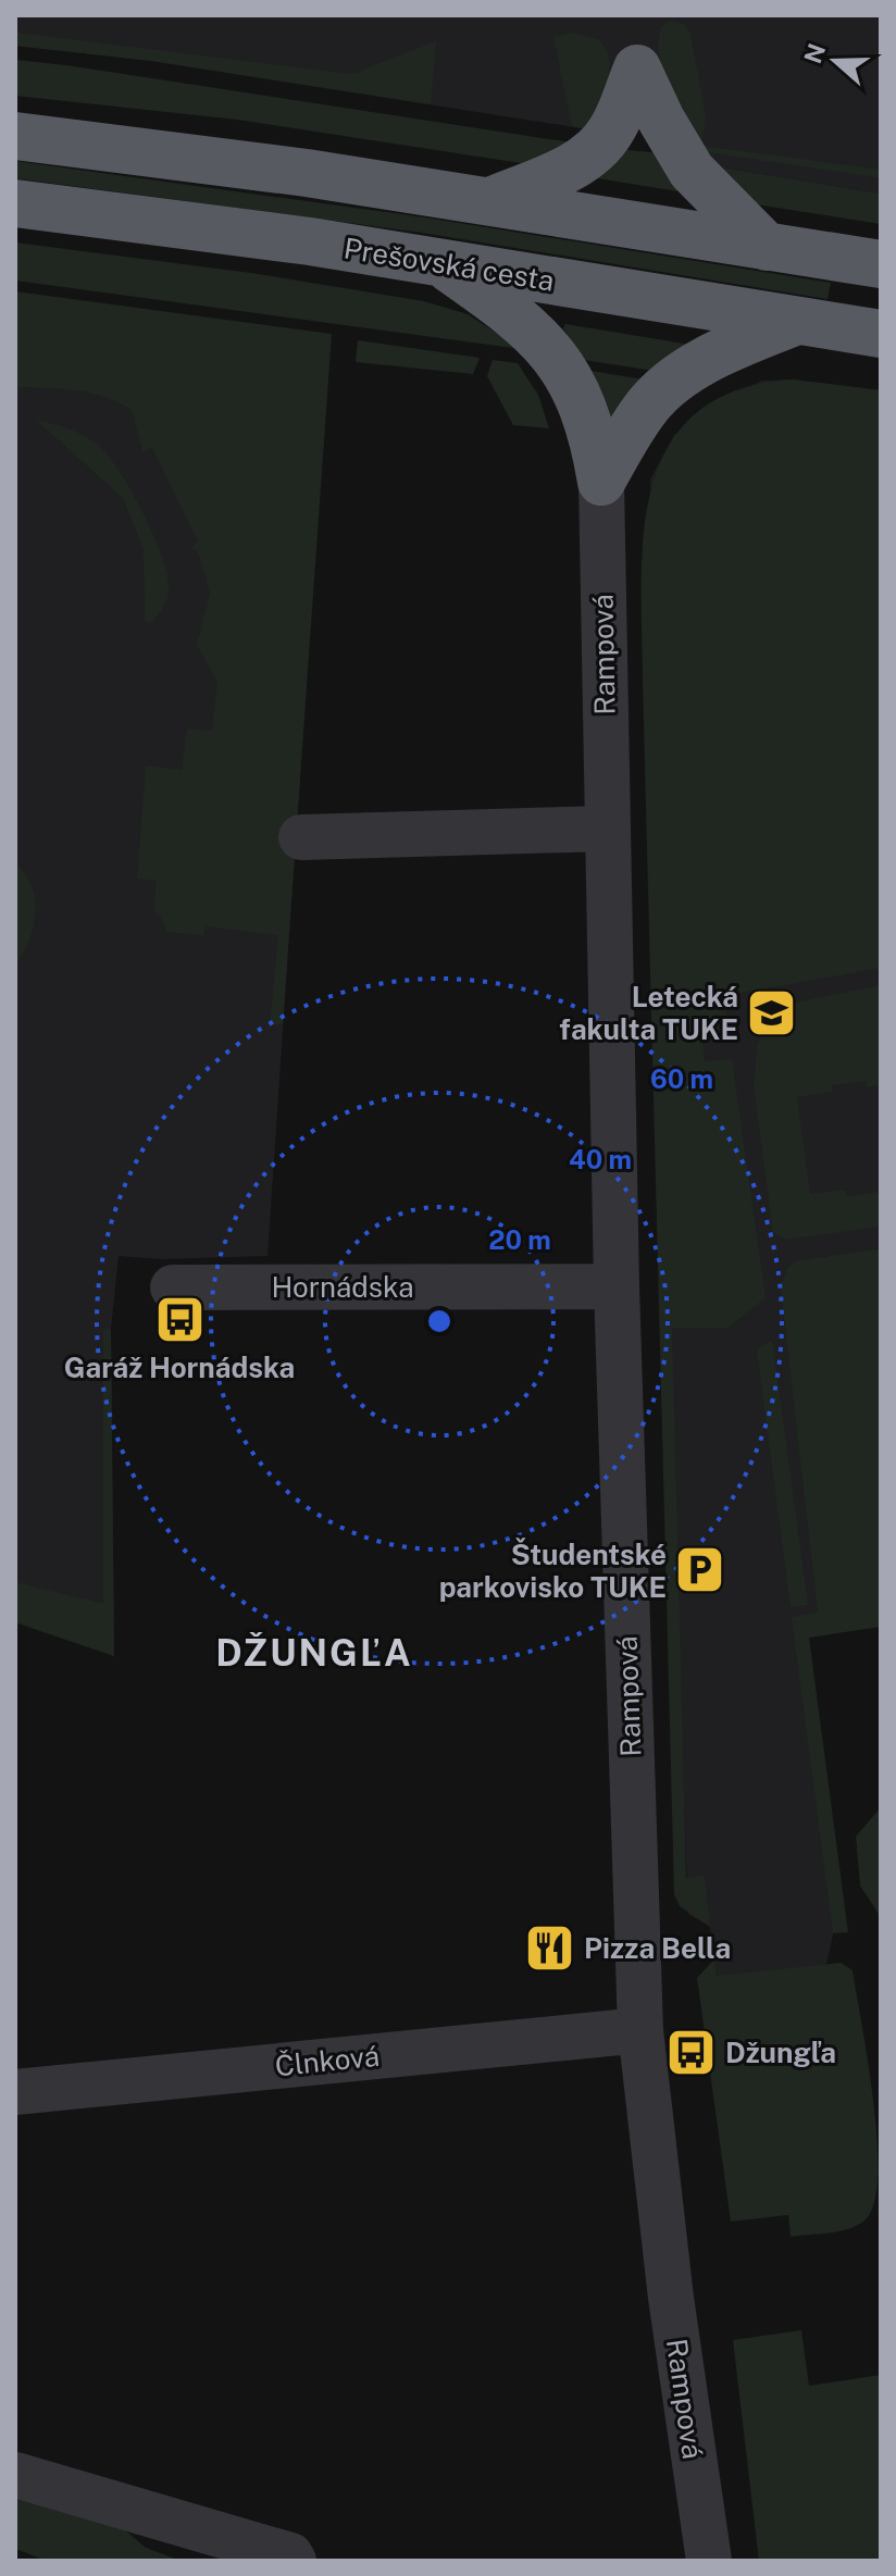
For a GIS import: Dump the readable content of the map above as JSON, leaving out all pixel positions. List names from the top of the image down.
{
  "streets": {
    "highway": ["Prešovská cesta"],
    "street": ["Rampová", "Hornádska", "Člnková"]
  },
  "crossings": [
    ["Rampová", "Hornádska"],
    ["Rampová", "Člnková"]
  ],
  "districts": ["DŽUNGĽA"],
  "places": {
    "school or university": ["Letecká fakulta TUKE"],
    "bus stop": ["Garáž Hornádska", "Džungľa"],
    "parking": ["Študentské parkovisko TUKE"],
    "restaurant": ["Pizza Bella"]
  },
  "north": "left",
  "rings": ["60 m", "40 m", "20 m"]
}
